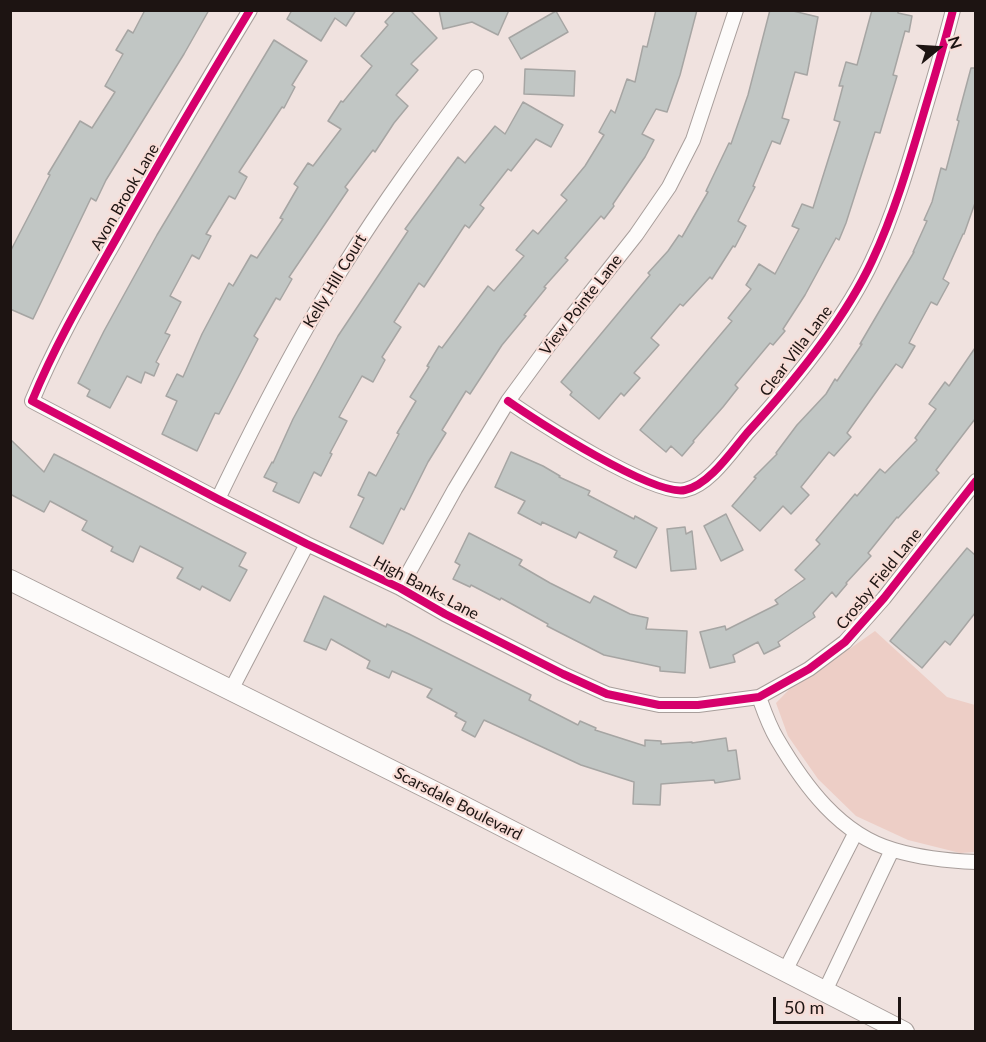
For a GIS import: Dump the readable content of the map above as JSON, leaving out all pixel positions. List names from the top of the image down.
{
  "streets": {
    "main road": ["Scarsdale Boulevard"],
    "street": [
      "Avon Brook Lane",
      "Kelly Hill Court",
      "View Pointe Lane",
      "Clear Villa Lane",
      "Crosby Field Lane",
      "High Banks Lane"
    ]
  },
  "crossings": [
    ["Avon Brook Lane", "High Banks Lane"],
    ["Kelly Hill Court", "High Banks Lane"],
    ["View Pointe Lane", "Clear Villa Lane"],
    ["View Pointe Lane", "High Banks Lane"],
    ["Crosby Field Lane", "High Banks Lane"]
  ],
  "scale_bar": "50 m",
  "north": "right"
}
